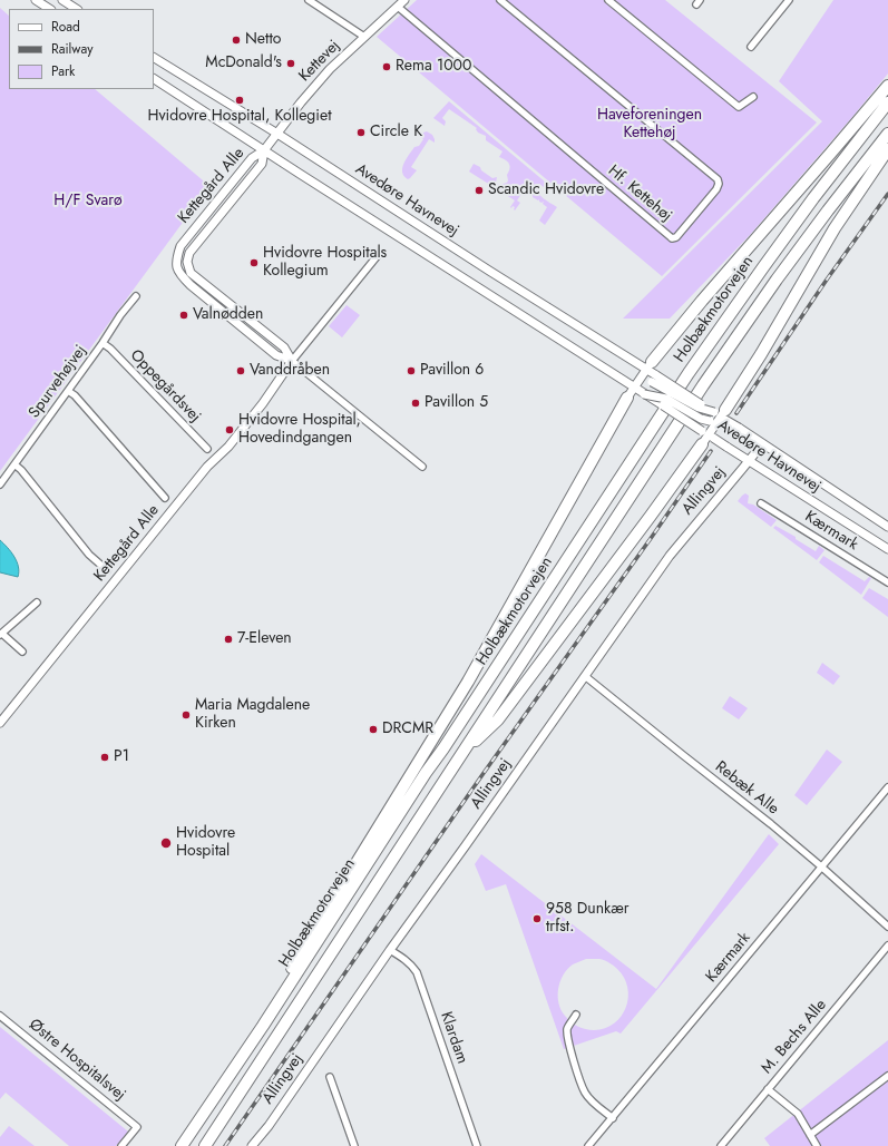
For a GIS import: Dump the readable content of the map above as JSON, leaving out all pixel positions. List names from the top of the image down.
{
  "streets": {
    "highway": ["Holbækmotorvejen"],
    "street": [
      "Kettevej",
      "Kettegård Alle",
      "Hf. Kettehøj",
      "Avedøre Havnevej",
      "Spurvehøjvej",
      "Oppegårdsvej",
      "Allingvej",
      "Kærmark",
      "Rebæk Alle",
      "M. Bechs Alle",
      "Klardam",
      "Østre Hospitalsvej"
    ]
  },
  "crossings": [
    ["Kettevej", "Kettegård Alle"],
    ["Kettevej", "Hf. Kettehøj"],
    ["Kettevej", "Avedøre Havnevej"],
    ["Kettegård Alle", "Avedøre Havnevej"],
    ["Avedøre Havnevej", "Allingvej"],
    ["Spurvehøjvej", "Oppegårdsvej"],
    ["Allingvej", "Rebæk Alle"],
    ["Allingvej", "Klardam"],
    ["Kærmark", "Rebæk Alle"]
  ],
  "parks": ["Haveforeningen Kettehøj", "H/F Svarø"],
  "places": [
    "Netto",
    "McDonald's",
    "Rema 1000",
    "Hvidovre Hospital, Kollegiet",
    "Circle K",
    "Scandic Hvidovre",
    "Hvidovre Hospitals Kollegium",
    "Valnødden",
    "Vanddråben",
    "Pavillon 6",
    "Pavillon 5",
    "Hvidovre Hospital, Hovedindgangen",
    "7-Eleven",
    "Maria Magdalene Kirken",
    "DRCMR",
    "P1",
    "Hvidovre Hospital",
    "958 Dunkær trfst."
  ],
  "legend": ["Road", "Railway", "Park"]
}
